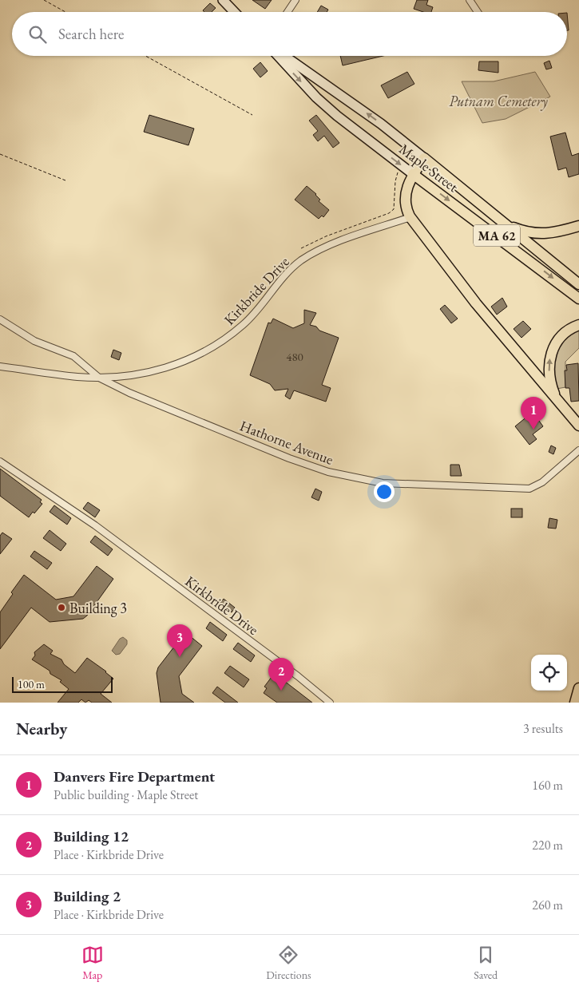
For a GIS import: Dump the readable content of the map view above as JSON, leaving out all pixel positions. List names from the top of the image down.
{
  "streets": {
    "main road": ["Maple Street", "MA 62"],
    "street": ["Kirkbride Drive", "Hathorne Avenue"]
  },
  "crossings": [
    ["Kirkbride Drive", "Hathorne Avenue"]
  ],
  "parks": ["Putnam Cemetery"],
  "places": ["Building 3"],
  "house_numbers": ["480"],
  "scale_bar": "100 m",
  "page": {
    "search": "Search here",
    "pins": ["1", "3", "2"],
    "scale": "100 m",
    "heading": ["Nearby", "3 results"],
    "list": [
      {
        "mark": "1",
        "name": "Danvers Fire Department",
        "note": "Public building · Maple Street",
        "value": "160 m"
      },
      {
        "mark": "2",
        "name": "Building 12",
        "note": "Place · Kirkbride Drive",
        "value": "220 m"
      },
      {
        "mark": "3",
        "name": "Building 2",
        "note": "Place · Kirkbride Drive",
        "value": "260 m"
      }
    ],
    "nav": ["Map", "Directions", "Saved"]
  }
}
